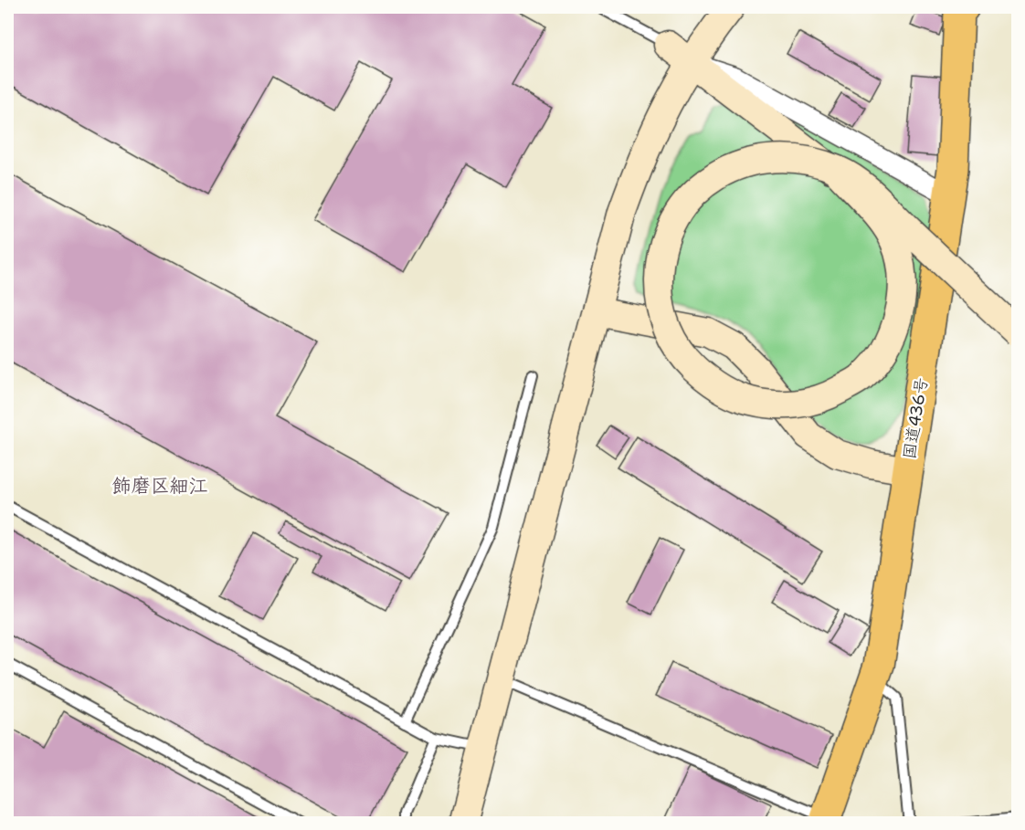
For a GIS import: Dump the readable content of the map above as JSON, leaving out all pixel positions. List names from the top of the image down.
{
  "streets": {
    "highway": ["国道436号"]
  },
  "districts": ["飾磨区細江"]
}
